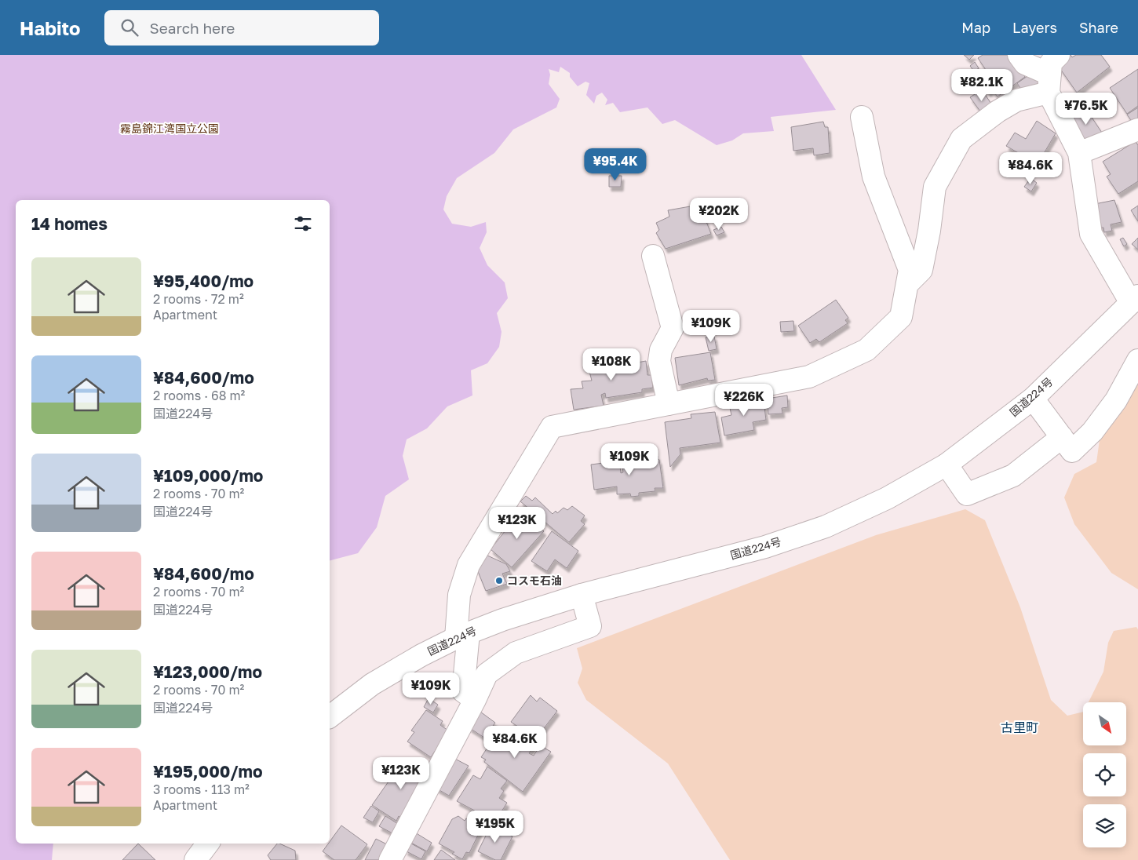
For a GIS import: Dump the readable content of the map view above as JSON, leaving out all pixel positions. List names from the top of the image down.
{
  "streets": {
    "main road": ["国道224号"]
  },
  "districts": ["古里町"],
  "parks": ["霧島錦江湾国立公園"],
  "places": ["コスモ石油"],
  "north": "bottom right",
  "page": {
    "header": "Habito",
    "search": "Search here",
    "nav": ["Map", "Layers", "Share"],
    "price": [
      "¥82.1K",
      "¥76.5K",
      "¥95.4K",
      "¥84.6K",
      "¥202K",
      "¥109K",
      "¥108K",
      "¥226K",
      "¥109K",
      "¥123K",
      "¥109K",
      "¥84.6K",
      "¥123K",
      "¥195K"
    ],
    "heading": "14 homes",
    "list": [
      {
        "name": "¥95,400/mo",
        "note": "2 rooms · 72 m² · Apartment"
      },
      {
        "name": "¥84,600/mo",
        "note": "2 rooms · 68 m² · 国道224号"
      },
      {
        "name": "¥109,000/mo",
        "note": "2 rooms · 70 m² · 国道224号"
      },
      {
        "name": "¥84,600/mo",
        "note": "2 rooms · 70 m² · 国道224号"
      },
      {
        "name": "¥123,000/mo",
        "note": "2 rooms · 70 m² · 国道224号"
      },
      {
        "name": "¥195,000/mo",
        "note": "3 rooms · 113 m² · Apartment"
      }
    ]
  }
}
